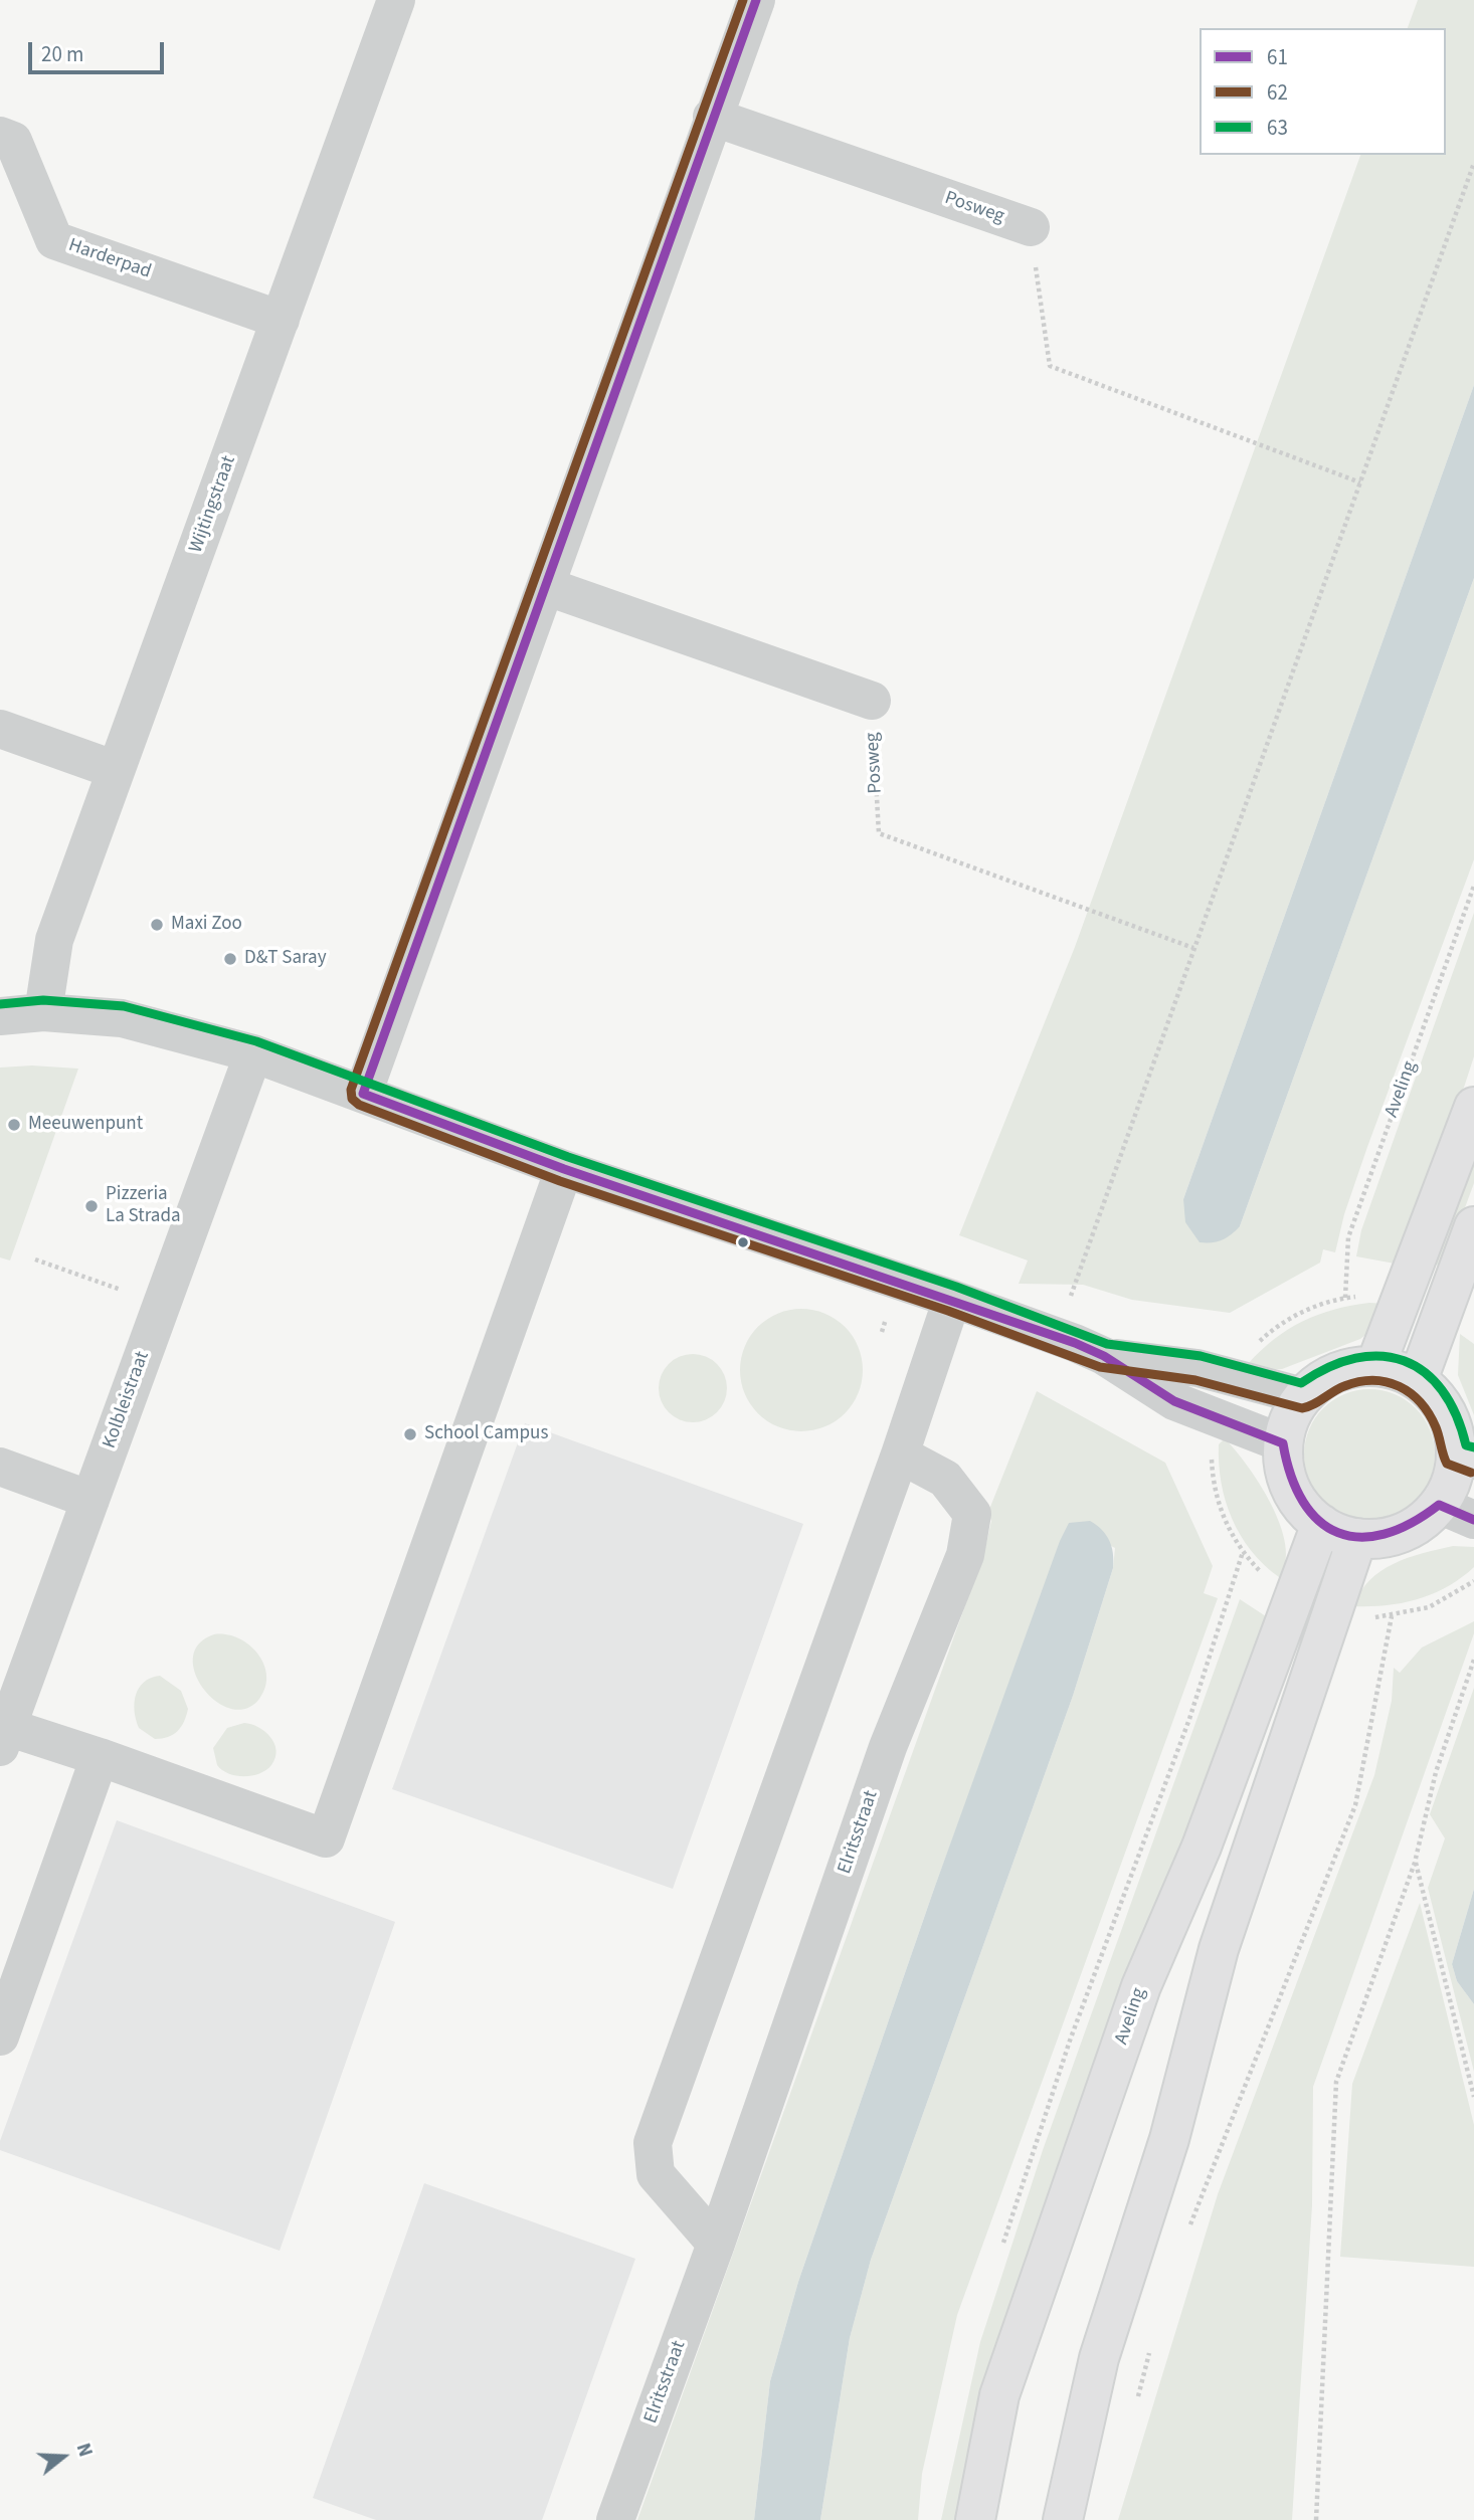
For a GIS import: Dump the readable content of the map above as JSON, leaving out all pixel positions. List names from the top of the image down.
{
  "streets": {
    "main road": ["Aveling"],
    "street": [
      "Posweg",
      "Harderpad",
      "Wijtingstraat",
      "Kolbleistraat",
      "Elritsstraat"
    ]
  },
  "crossings": [
    ["Harderpad", "Wijtingstraat"]
  ],
  "places": [
    "Maxi Zoo",
    "D&T Saray",
    "Meeuwenpunt",
    "Pizzeria La Strada",
    "School Campus"
  ],
  "lines": ["transit line 61", "transit line 62", "transit line 63"],
  "legend": ["61", "62", "63"],
  "scale_bar": "20 m",
  "north": "right"
}
